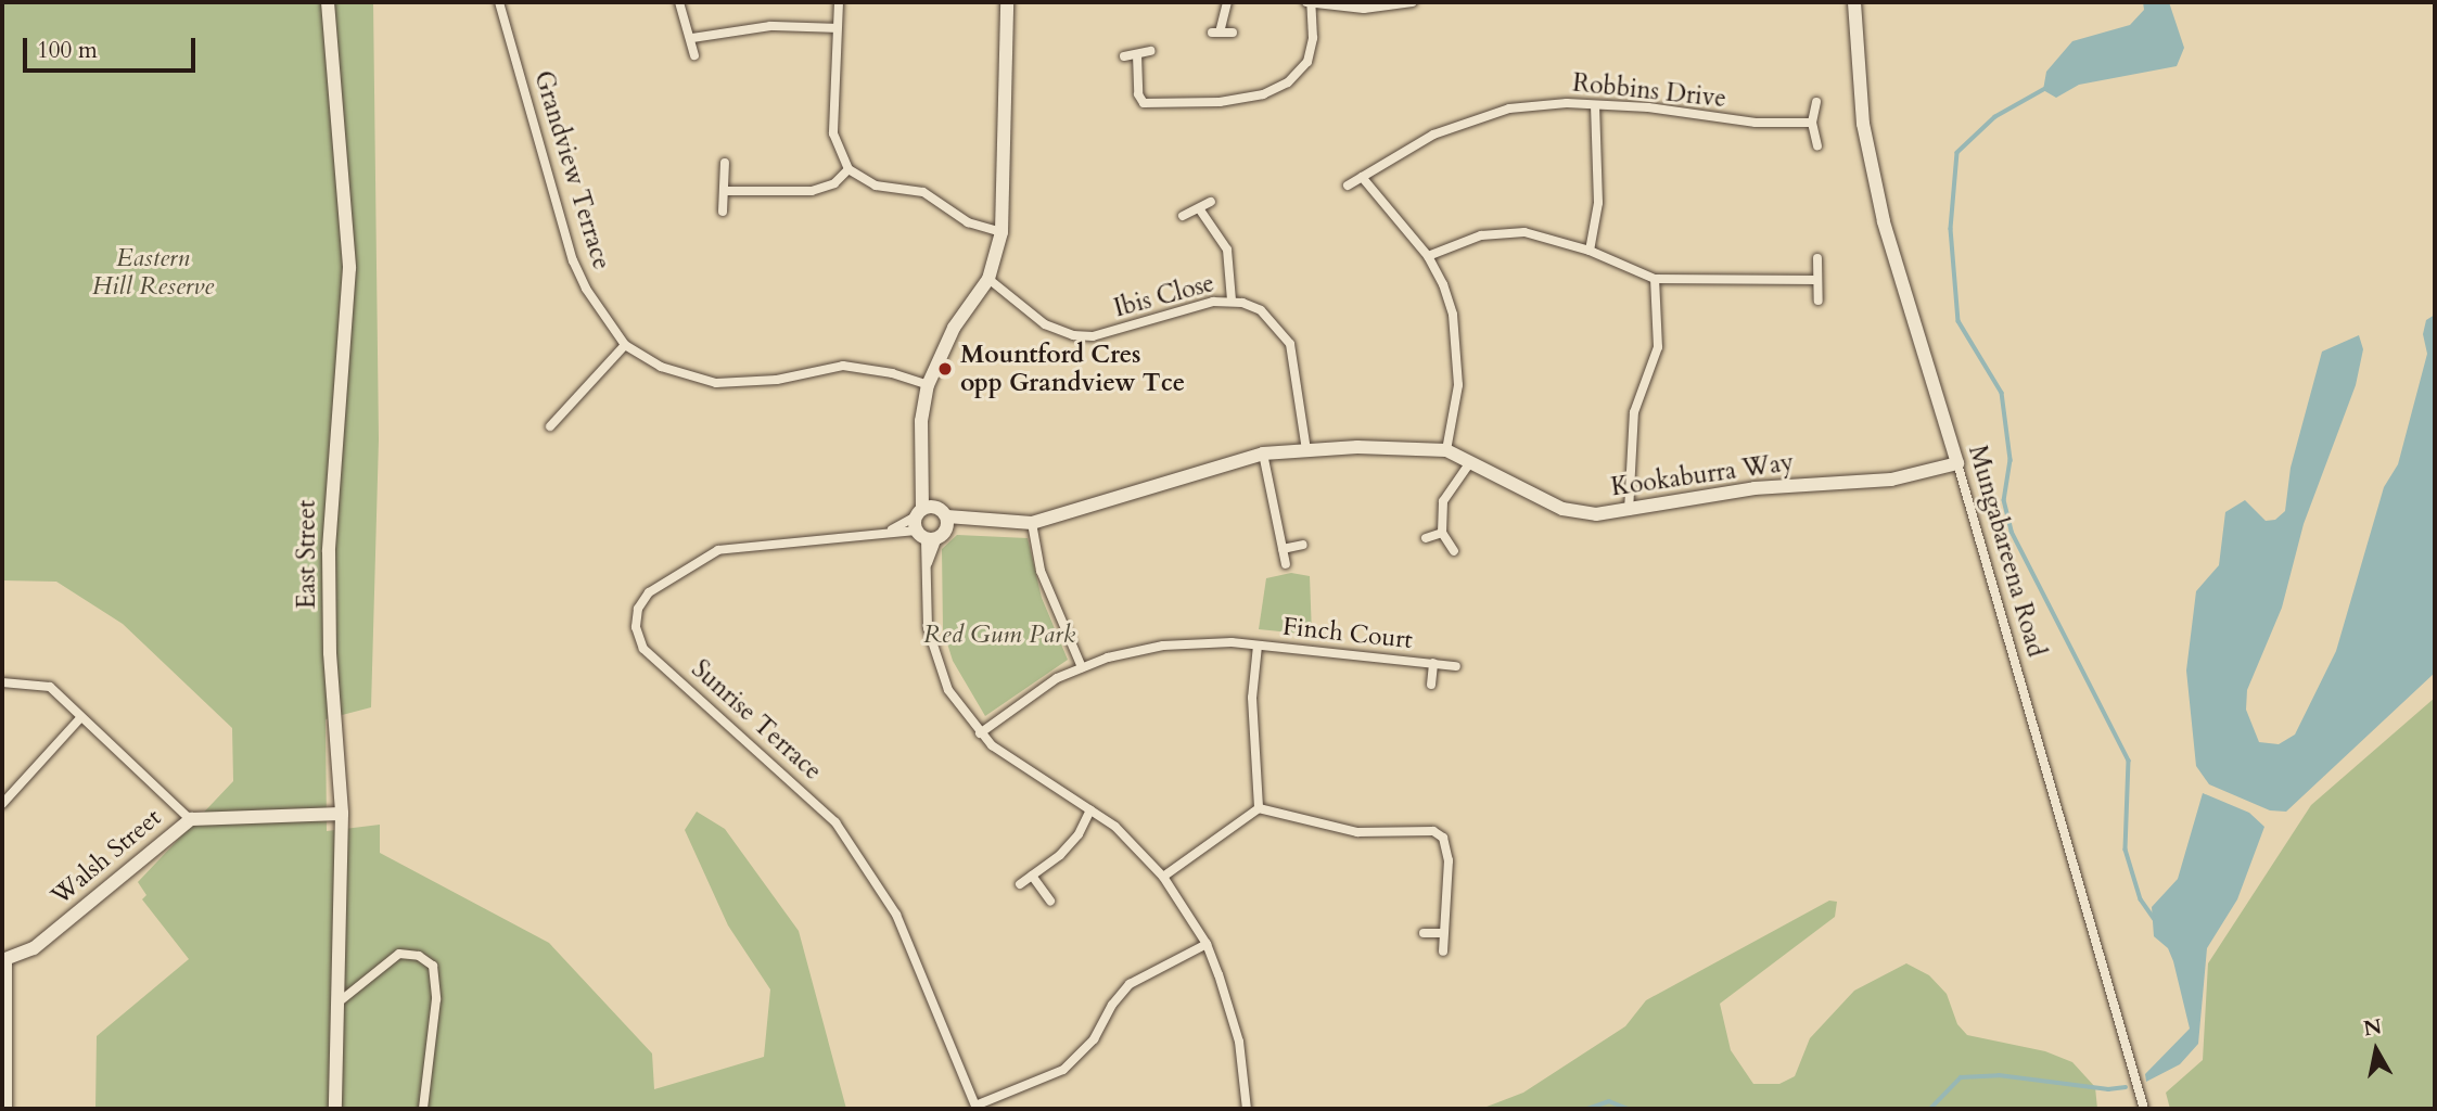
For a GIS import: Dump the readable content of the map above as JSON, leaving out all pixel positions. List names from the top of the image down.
{
  "streets": {
    "street": [
      "Robbins Drive",
      "Grandview Terrace",
      "Ibis Close",
      "Kookaburra Way",
      "Mungabareena Road",
      "East Street",
      "Finch Court",
      "Sunrise Terrace",
      "Walsh Street"
    ]
  },
  "crossings": [
    ["Ibis Close", "Kookaburra Way"],
    ["Kookaburra Way", "Mungabareena Road"],
    ["Kookaburra Way", "Sunrise Terrace"],
    ["East Street", "Walsh Street"]
  ],
  "parks": ["Eastern Hill Reserve", "Red Gum Park"],
  "places": ["Mountford Cres opp Grandview Tce"],
  "scale_bar": "100 m",
  "north": "top"
}
